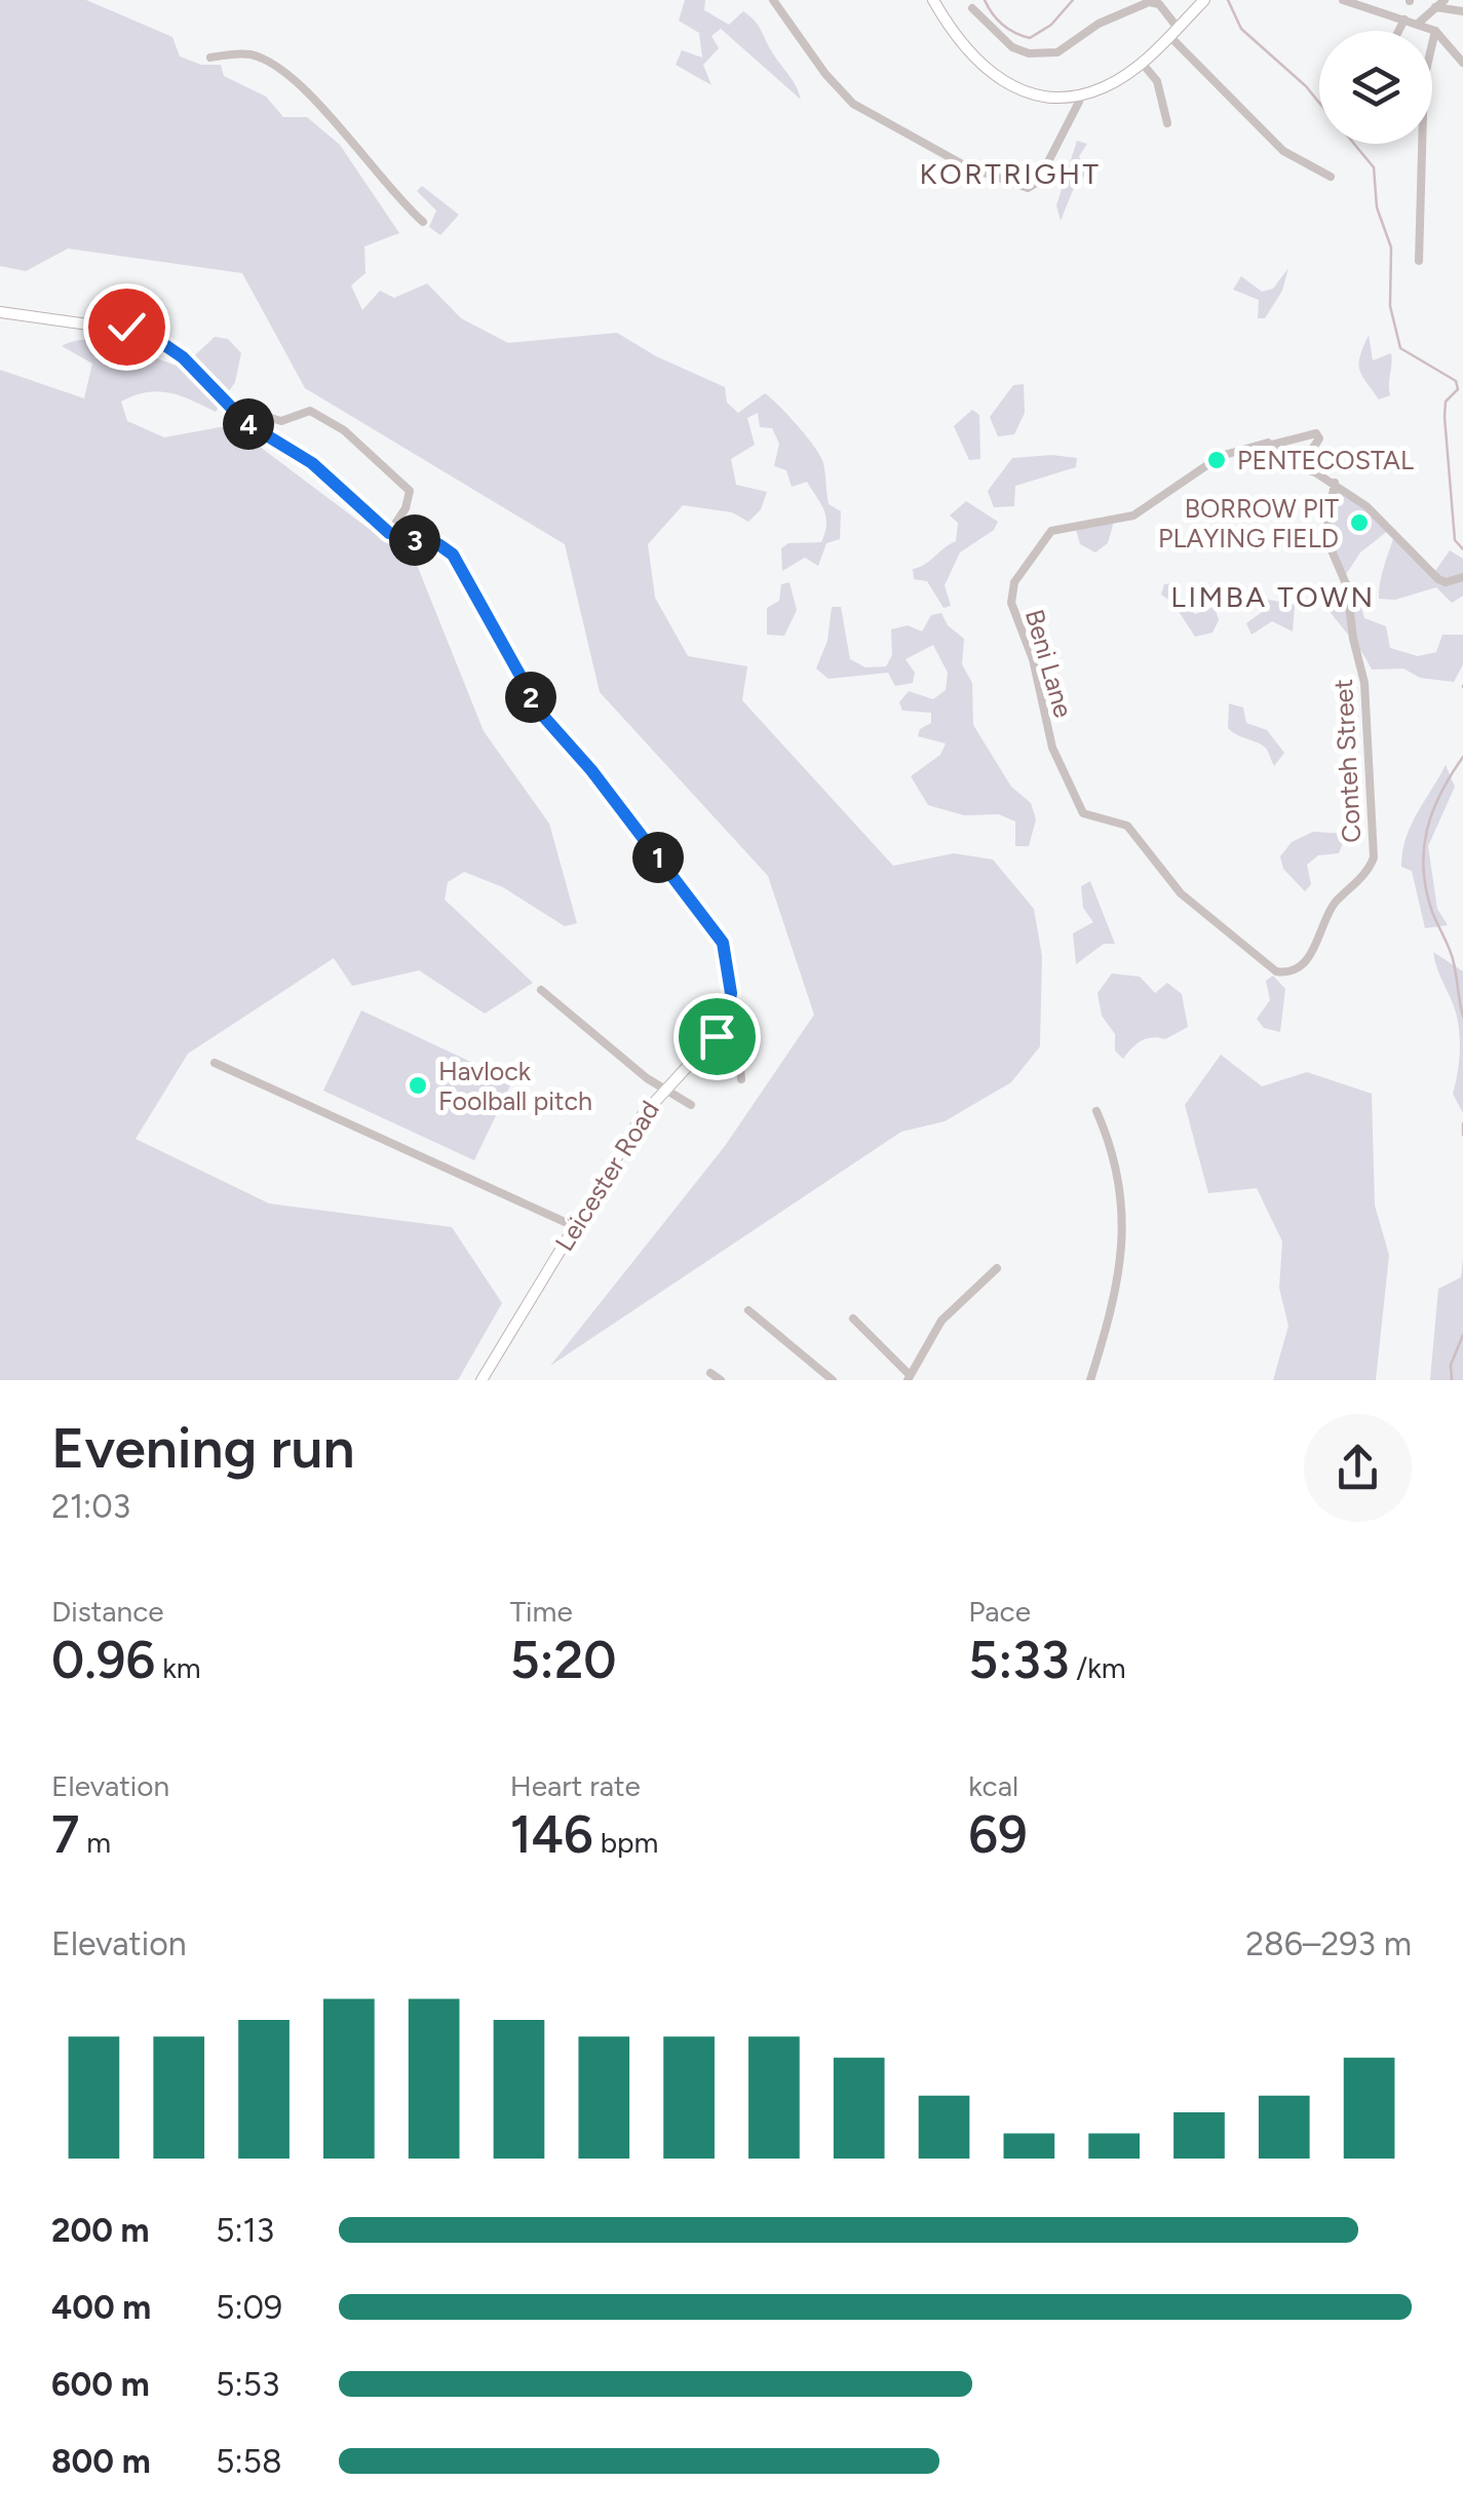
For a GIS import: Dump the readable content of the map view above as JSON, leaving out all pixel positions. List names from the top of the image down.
{
  "streets": {
    "street": ["Beni Lane", "Conteh Street", "Leicester Road"]
  },
  "crossings": [
    ["Beni Lane", "Conteh Street"]
  ],
  "districts": ["KORTRIGHT", "LIMBA TOWN"],
  "places": ["PENTECOSTAL", "BORROW PIT PLAYING FIELD", "Havlock Foolball pitch"],
  "page": {
    "pins": [
      "4",
      "3",
      "2",
      "1"
    ],
    "heading": ["Evening run", "21:03"],
    "stats": [
      ["Distance", "0.96 km"],
      ["Time", "5:20"],
      ["Pace", "5:33 /km"],
      ["Elevation", "7 m"],
      ["Heart rate", "146 bpm"],
      ["kcal", "69"]
    ],
    "chart": ["Elevation", "286–293 m"],
    "list": [
      {
        "name": "200 m",
        "note": "5:13"
      },
      {
        "name": "400 m",
        "note": "5:09"
      },
      {
        "name": "600 m",
        "note": "5:53"
      },
      {
        "name": "800 m",
        "note": "5:58"
      }
    ]
  }
}
